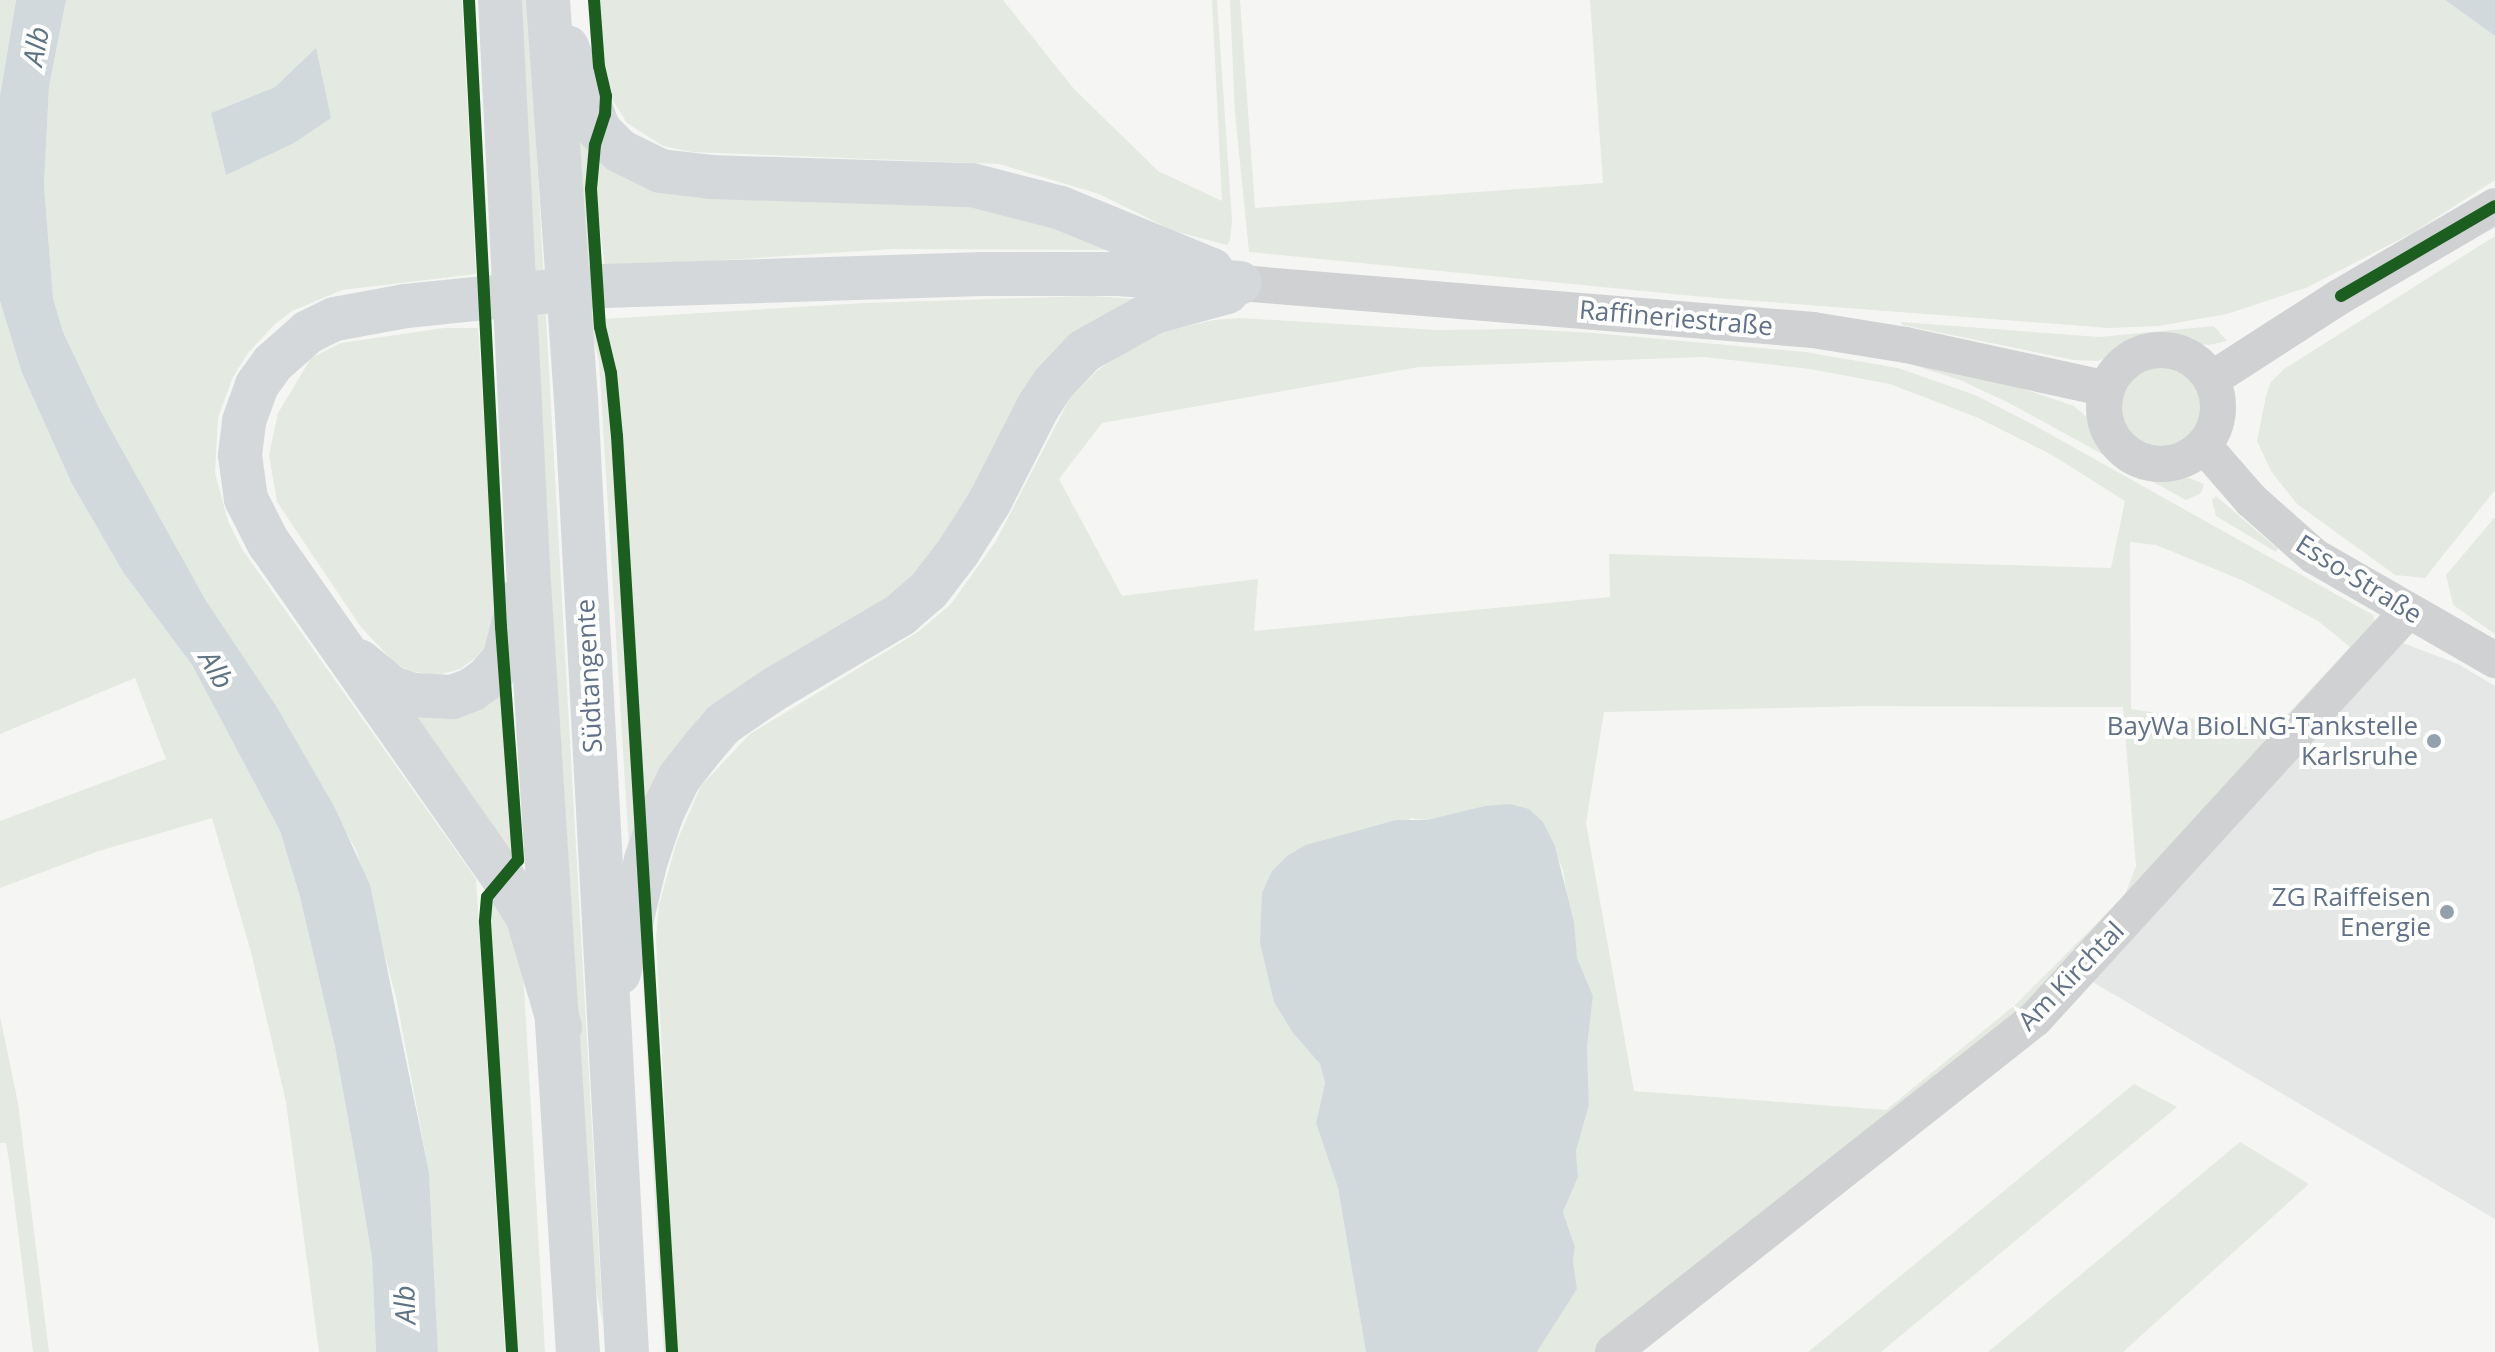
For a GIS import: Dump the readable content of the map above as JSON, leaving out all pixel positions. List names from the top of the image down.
{
  "streets": {
    "highway": ["Südtangente"],
    "street": ["Raffineriestraße", "Esso-Straße", "Am Kirchtal"]
  },
  "crossings": [
    ["Raffineriestraße", "Esso-Straße"],
    ["Esso-Straße", "Am Kirchtal"]
  ],
  "water": ["Alb"],
  "places": ["BayWa BioLNG-Tankstelle Karlsruhe", "ZG Raiffeisen Energie"]
}
